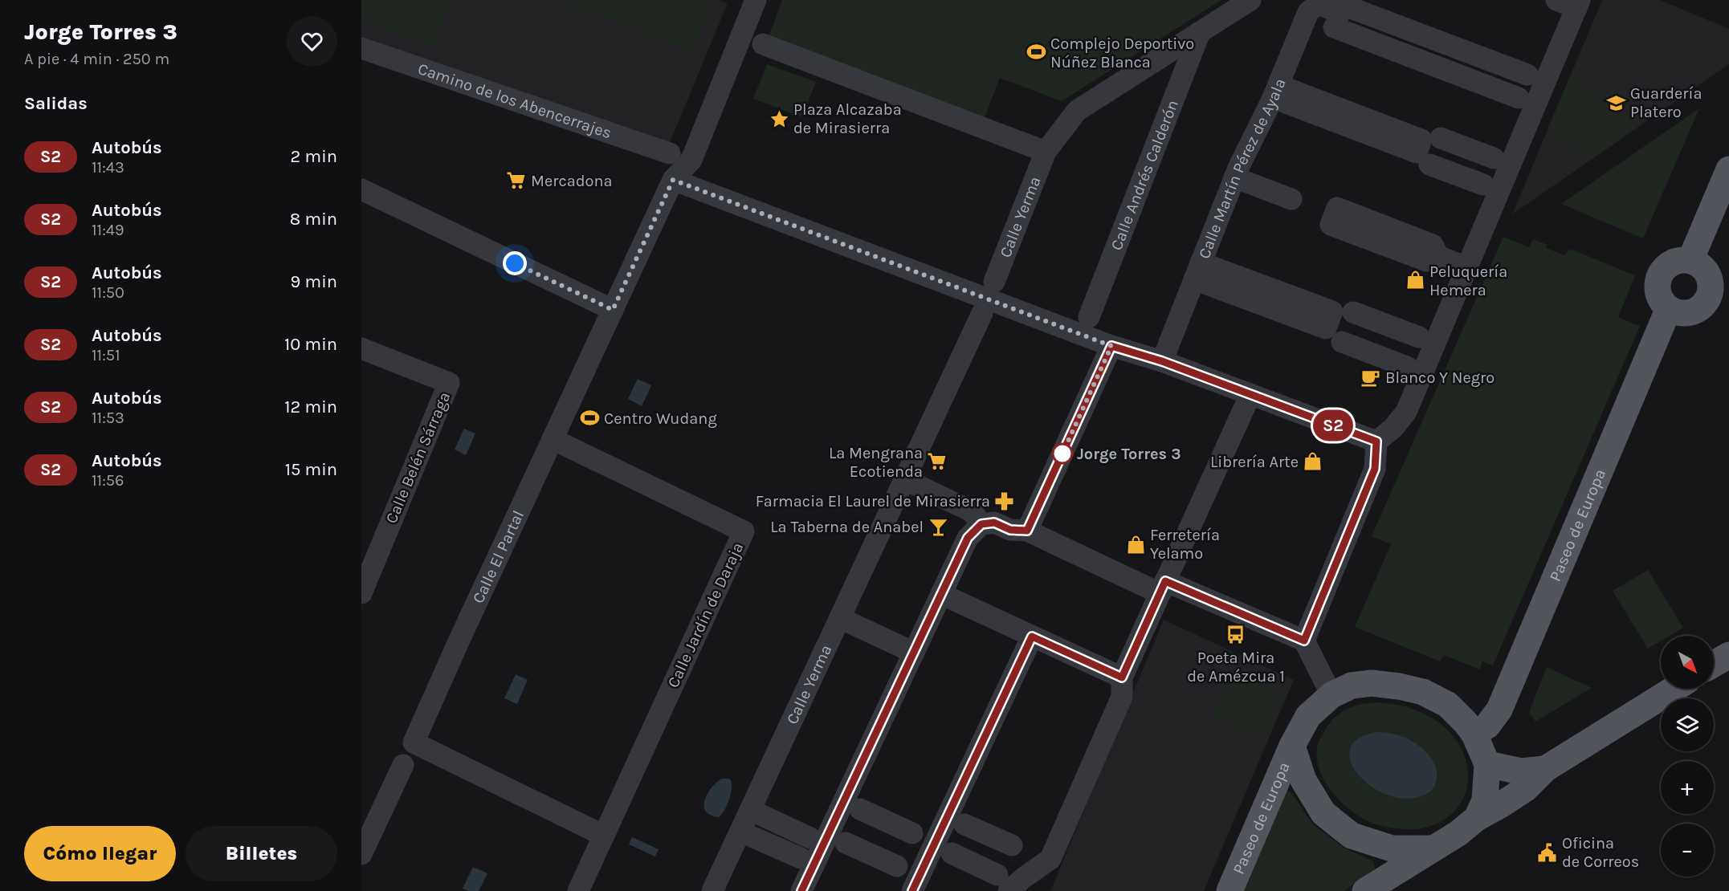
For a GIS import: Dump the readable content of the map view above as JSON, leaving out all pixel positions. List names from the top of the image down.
{
  "streets": {
    "main road": ["Paseo de Europa"],
    "street": [
      "Camino de los Abencerrajes",
      "Calle Martín Pérez de Ayala",
      "Calle Andrés Calderón",
      "Calle Yerma",
      "Calle Belén Sárraga",
      "Calle El Partal",
      "Calle Jardín de Daraja"
    ]
  },
  "crossings": [
    ["Calle Andrés Calderón", "Calle Yerma"],
    ["Calle El Partal", "Calle Jardín de Daraja"]
  ],
  "places": {
    "sports": ["Complejo Deportivo Núñez Blanca", "Centro Wudang"],
    "school or university": ["Guardería Platero"],
    "place": ["Plaza Alcazaba de Mirasierra"],
    "supermarket": ["Mercadona", "La Mengrana Ecotienda"],
    "shop": ["Peluquería Hemera", "Librería Arte", "Ferretería Yelamo"],
    "cafe": ["Blanco Y Negro"],
    "other": ["Jorge Torres 3"],
    "pharmacy": ["Farmacia El Laurel de Mirasierra"],
    "bar": ["La Taberna de Anabel"],
    "bus stop": ["Poeta Mira de Amézcua 1"],
    "public building": ["Oficina de Correos"]
  },
  "lines": ["bus line S2"],
  "north": "bottom right",
  "page": {
    "heading": [
      ["Jorge Torres 3", "A pie · 4 min · 250 m"],
      "Salidas"
    ],
    "on_map": "S2",
    "list": [
      {
        "mark": "S2",
        "name": "Autobús",
        "note": "11:43",
        "value": "2 min"
      },
      {
        "mark": "S2",
        "name": "Autobús",
        "note": "11:49",
        "value": "8 min"
      },
      {
        "mark": "S2",
        "name": "Autobús",
        "note": "11:50",
        "value": "9 min"
      },
      {
        "mark": "S2",
        "name": "Autobús",
        "note": "11:51",
        "value": "10 min"
      },
      {
        "mark": "S2",
        "name": "Autobús",
        "note": "11:53",
        "value": "12 min"
      },
      {
        "mark": "S2",
        "name": "Autobús",
        "note": "11:56",
        "value": "15 min"
      }
    ],
    "map_buttons": ["+", "−"],
    "buttons": ["Cómo llegar", "Billetes"]
  }
}
